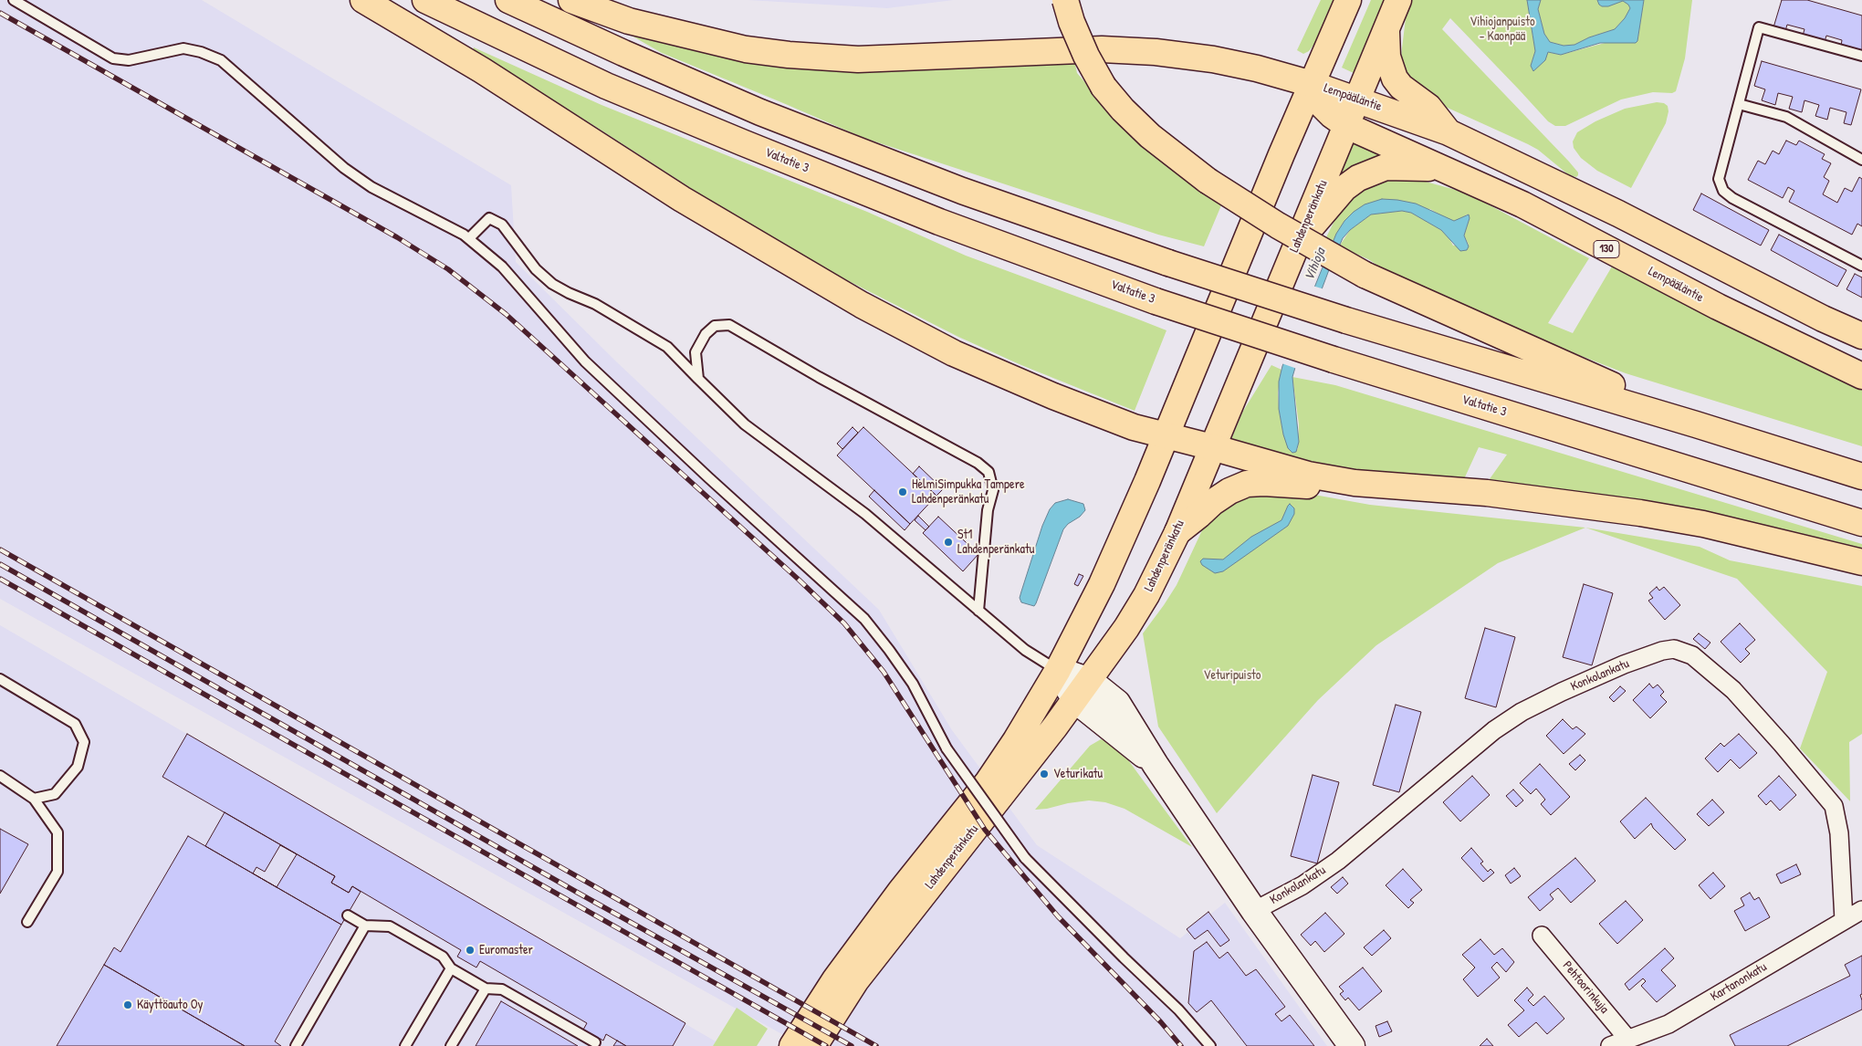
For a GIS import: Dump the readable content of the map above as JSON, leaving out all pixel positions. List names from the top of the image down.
{
  "streets": {
    "main road": [
      "Lempääläntie",
      "Valtatie 3",
      "Lahdenperänkatu",
      "130"
    ],
    "street": ["Konkolankatu", "Kartanonkatu", "Pehtoorinkuja"]
  },
  "crossings": [
    ["Lempääläntie", "Lahdenperänkatu"],
    ["Konkolankatu", "Kartanonkatu"],
    ["Kartanonkatu", "Pehtoorinkuja"]
  ],
  "water": ["Vihioja"],
  "parks": ["Vihiojanpuisto - Kaonpää", "Veturipuisto"],
  "places": [
    "HelmiSimpukka Tampere Lahdenperänkatu",
    "St1 Lahdenperänkatu",
    "Veturikatu",
    "Euromaster",
    "Käyttöauto Oy"
  ]
}
